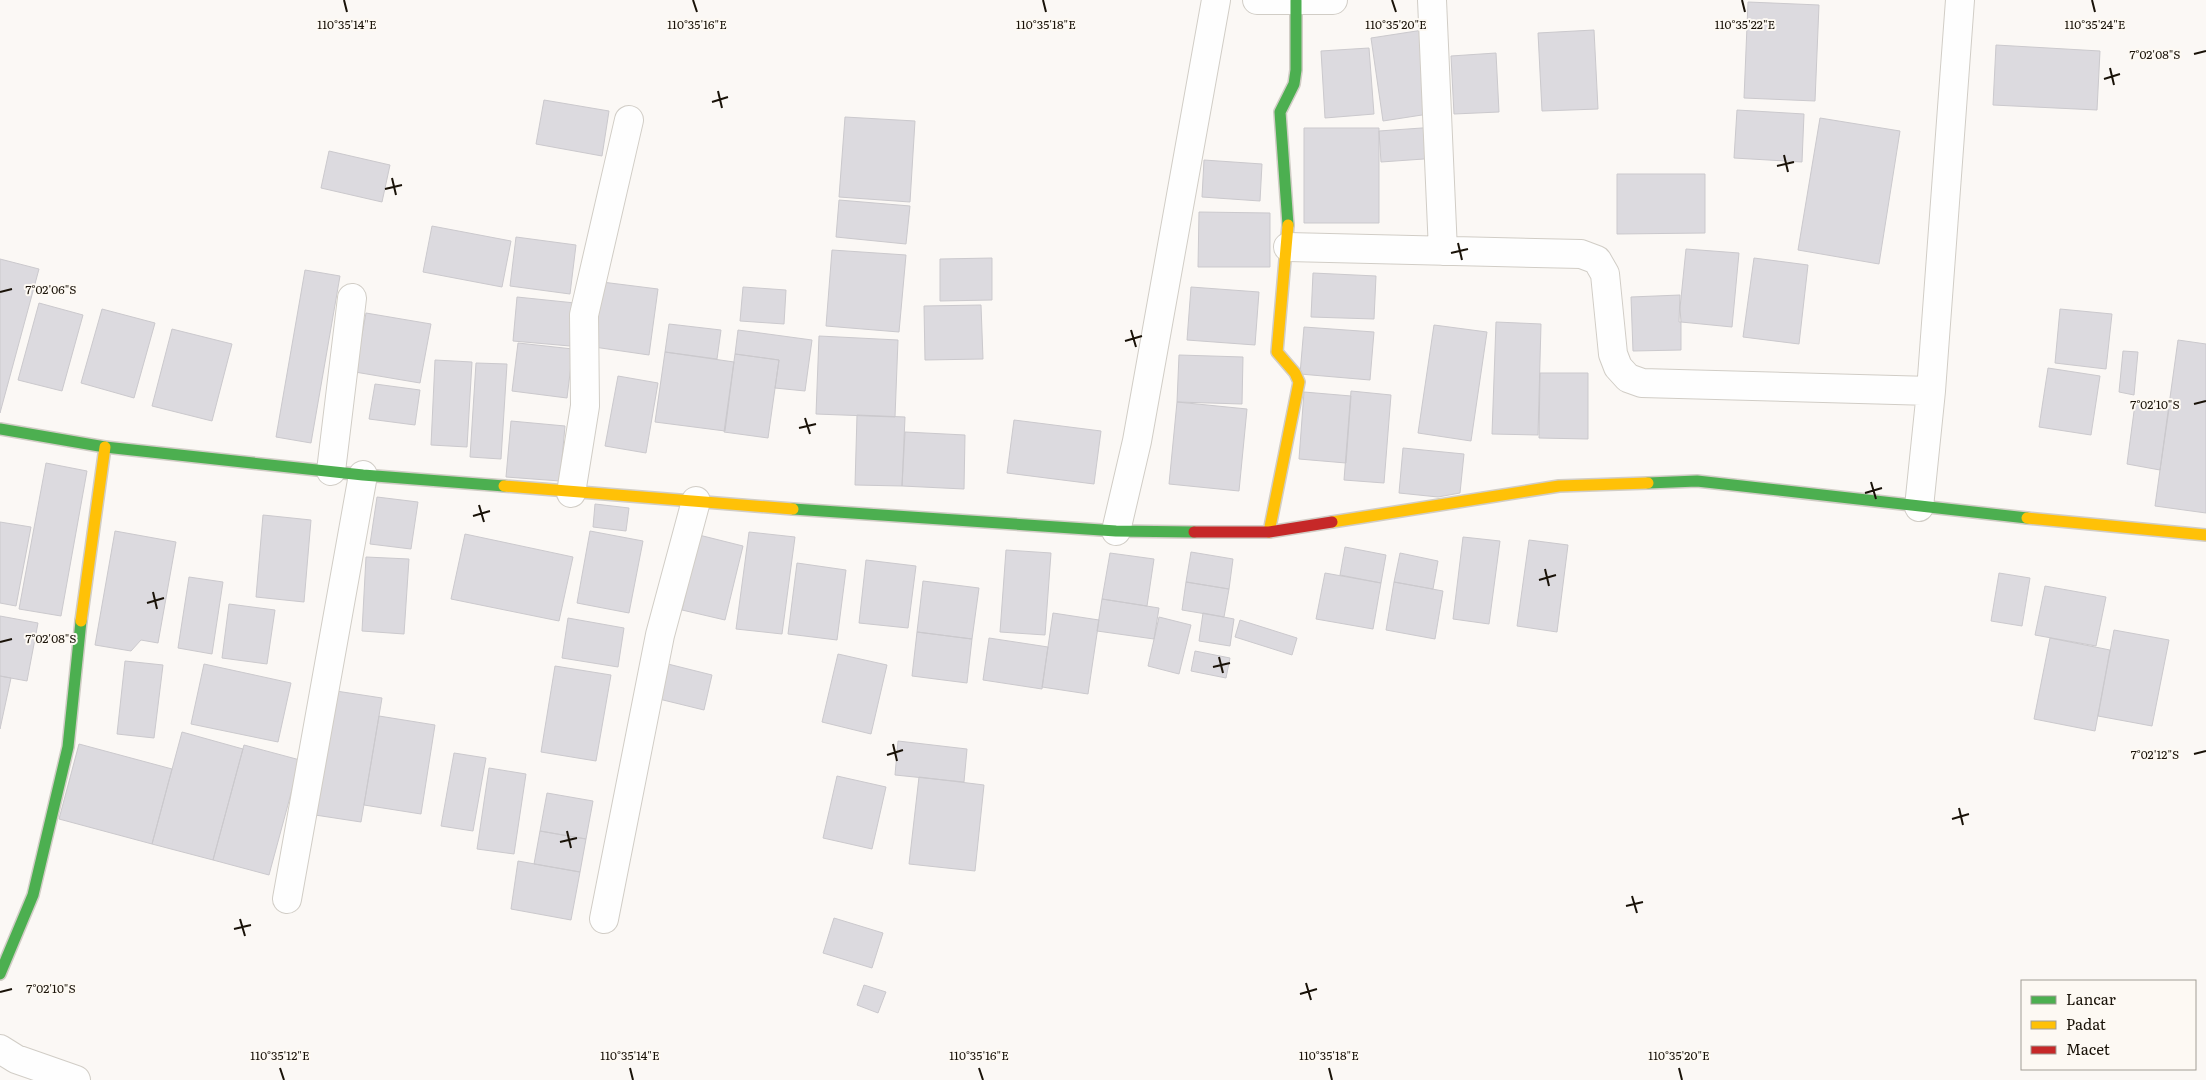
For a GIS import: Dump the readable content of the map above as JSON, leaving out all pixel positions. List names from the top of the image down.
{
  "legend": ["Lancar", "Padat", "Macet"],
  "coordinates": [
    "110°35'14\"E",
    "110°35'16\"E",
    "110°35'18\"E",
    "110°35'20\"E",
    "110°35'22\"E",
    "110°35'24\"E",
    "7°02'08\"S",
    "7°02'06\"S",
    "7°02'10\"S",
    "7°02'12\"S",
    "110°35'12\"E"
  ]
}
